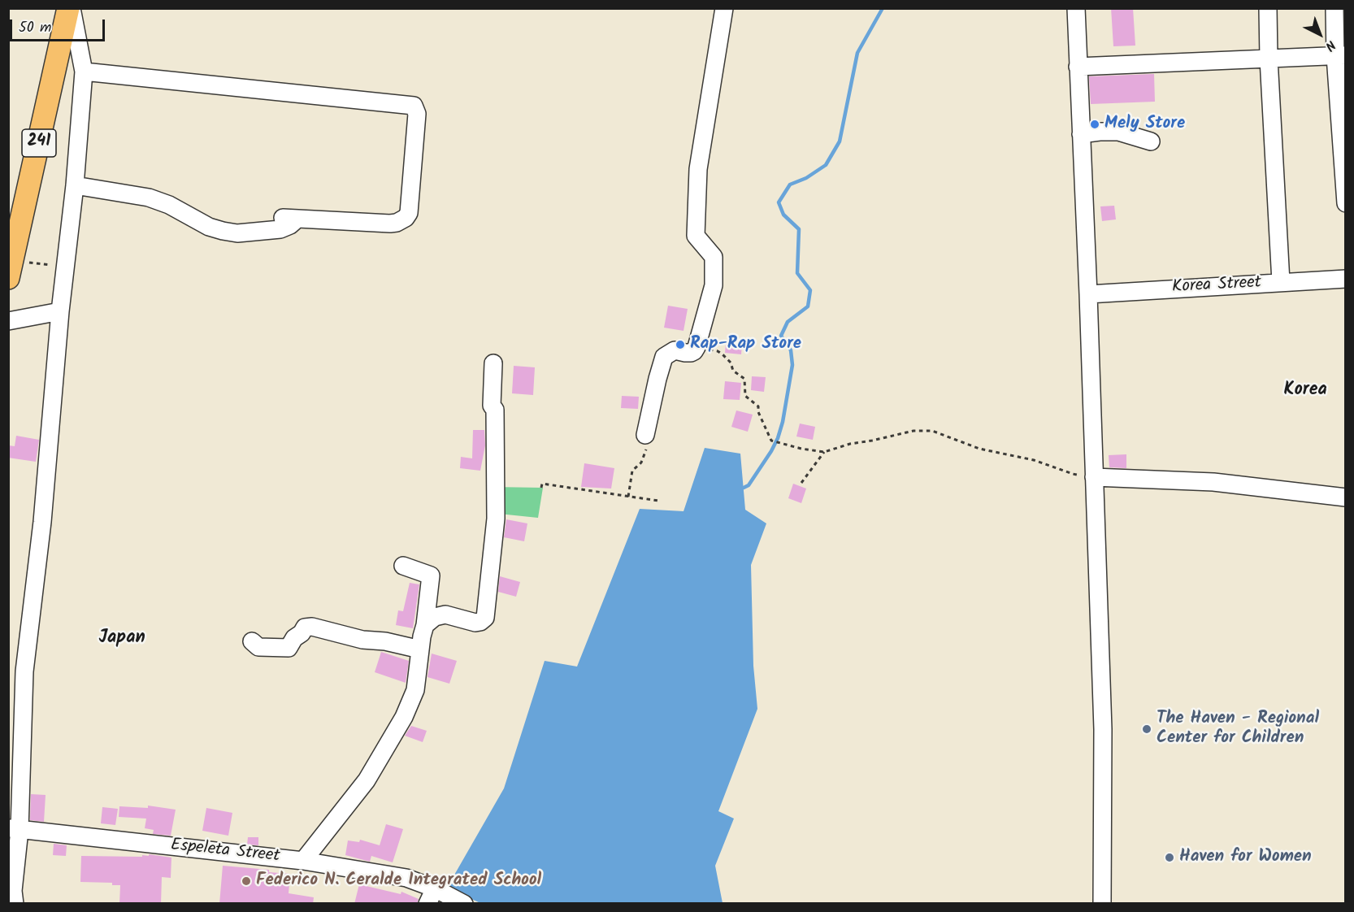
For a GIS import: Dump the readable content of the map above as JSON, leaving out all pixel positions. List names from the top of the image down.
{
  "streets": {
    "main road": ["241"],
    "street": ["Korea Street", "Espeleta Street"]
  },
  "districts": ["Korea", "Japan"],
  "places": [
    "Mely Store",
    "Rap-Rap Store",
    "The Haven - Regional Center for Children",
    "Haven for Women",
    "Federico N. Ceralde Integrated School"
  ],
  "scale_bar": "50 m",
  "north": "bottom right"
}
